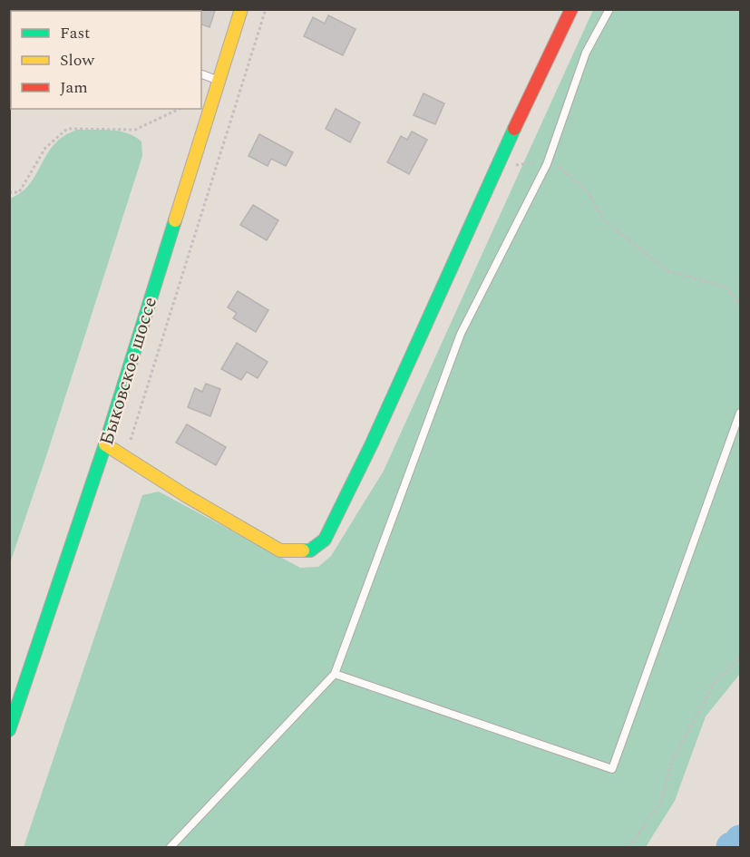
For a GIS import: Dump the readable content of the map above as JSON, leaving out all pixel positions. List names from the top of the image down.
{
  "streets": {
    "street": ["Быковское шоссе"]
  },
  "legend": ["Fast", "Slow", "Jam"]
}
